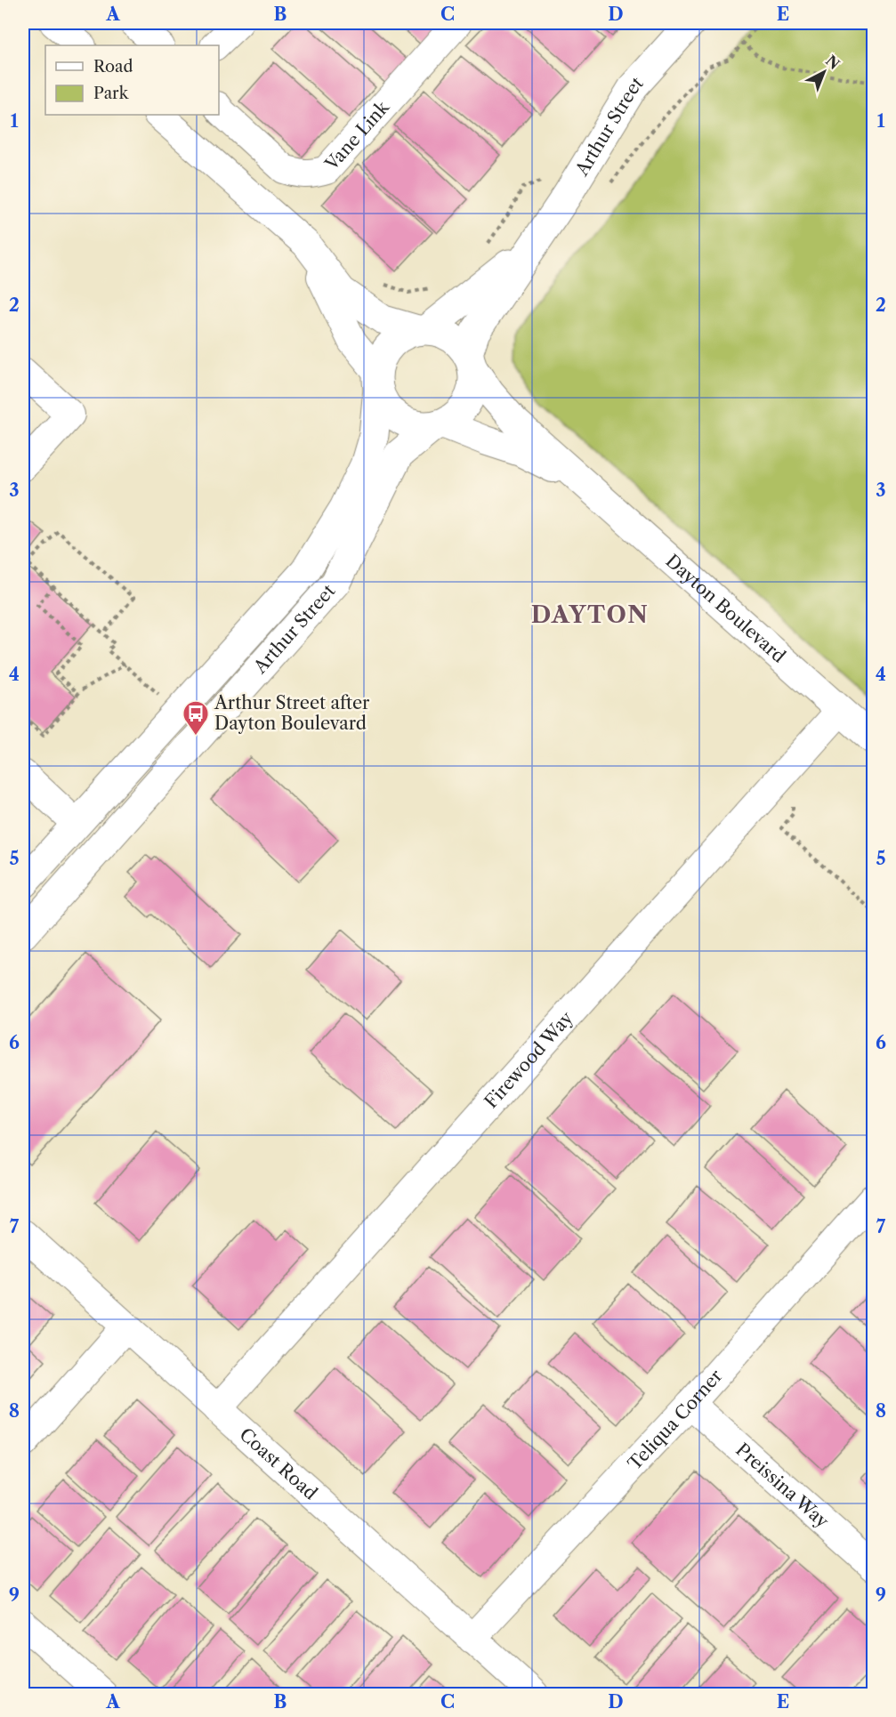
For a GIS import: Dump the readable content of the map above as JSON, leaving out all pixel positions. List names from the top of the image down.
{
  "streets": {
    "street": [
      "Arthur Street",
      "Vane Link",
      "Dayton Boulevard",
      "Firewood Way",
      "Teliqua Corner",
      "Coast Road",
      "Preissina Way"
    ]
  },
  "crossings": [
    ["Arthur Street", "Dayton Boulevard"],
    ["Dayton Boulevard", "Firewood Way"],
    ["Firewood Way", "Coast Road"],
    ["Teliqua Corner", "Coast Road"],
    ["Teliqua Corner", "Preissina Way"]
  ],
  "districts": ["DAYTON"],
  "places": {
    "bus stop": ["Arthur Street after Dayton Boulevard"]
  },
  "legend": ["Road", "Park"],
  "north": "top right",
  "grid": {
    "columns": [
      "A",
      "B",
      "C",
      "D",
      "E"
    ],
    "rows": [
      "1",
      "2",
      "3",
      "4",
      "5",
      "6",
      "7",
      "8",
      "9"
    ]
  }
}
